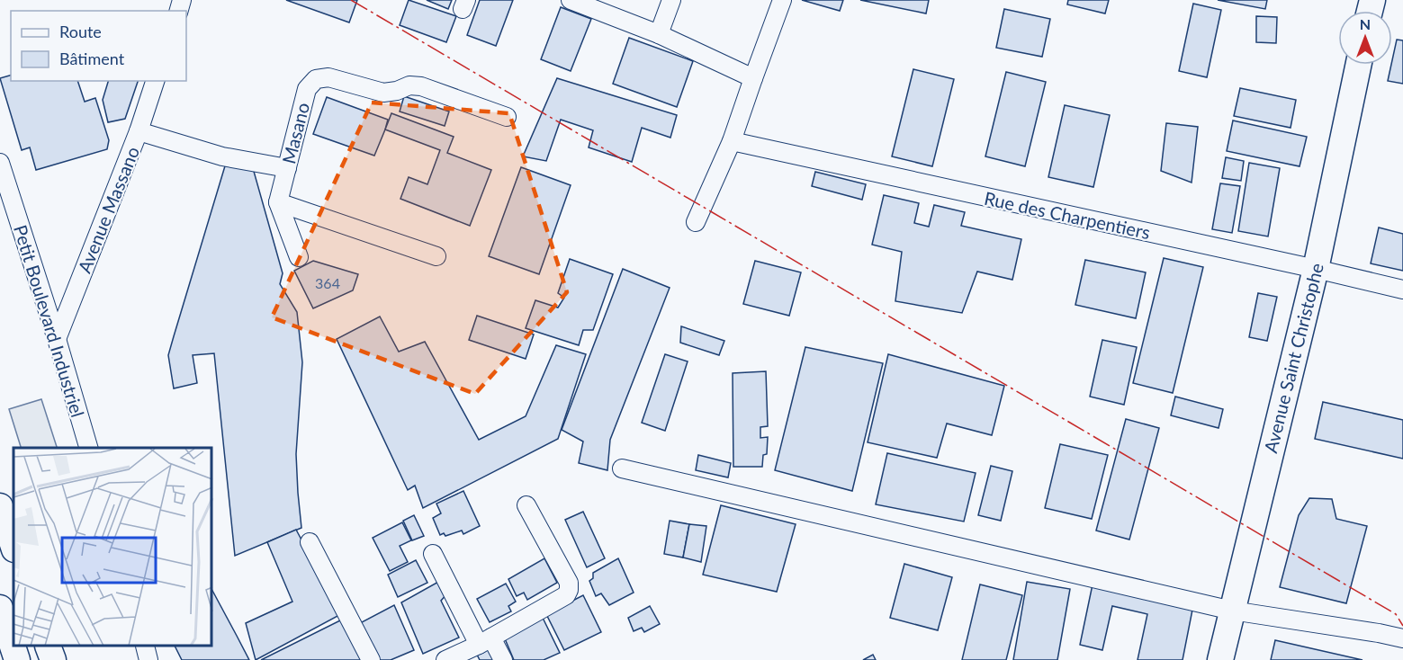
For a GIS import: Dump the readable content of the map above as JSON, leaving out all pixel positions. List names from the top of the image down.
{
  "streets": {
    "street": [
      "Masano",
      "Avenue Massano",
      "Rue des Charpentiers",
      "Petit Boulevard Industriel",
      "Avenue Saint Christophe"
    ]
  },
  "crossings": [
    ["Avenue Massano", "Petit Boulevard Industriel"],
    ["Rue des Charpentiers", "Avenue Saint Christophe"]
  ],
  "house_numbers": ["364"],
  "legend": ["Route", "Bâtiment"],
  "north": "top"
}
